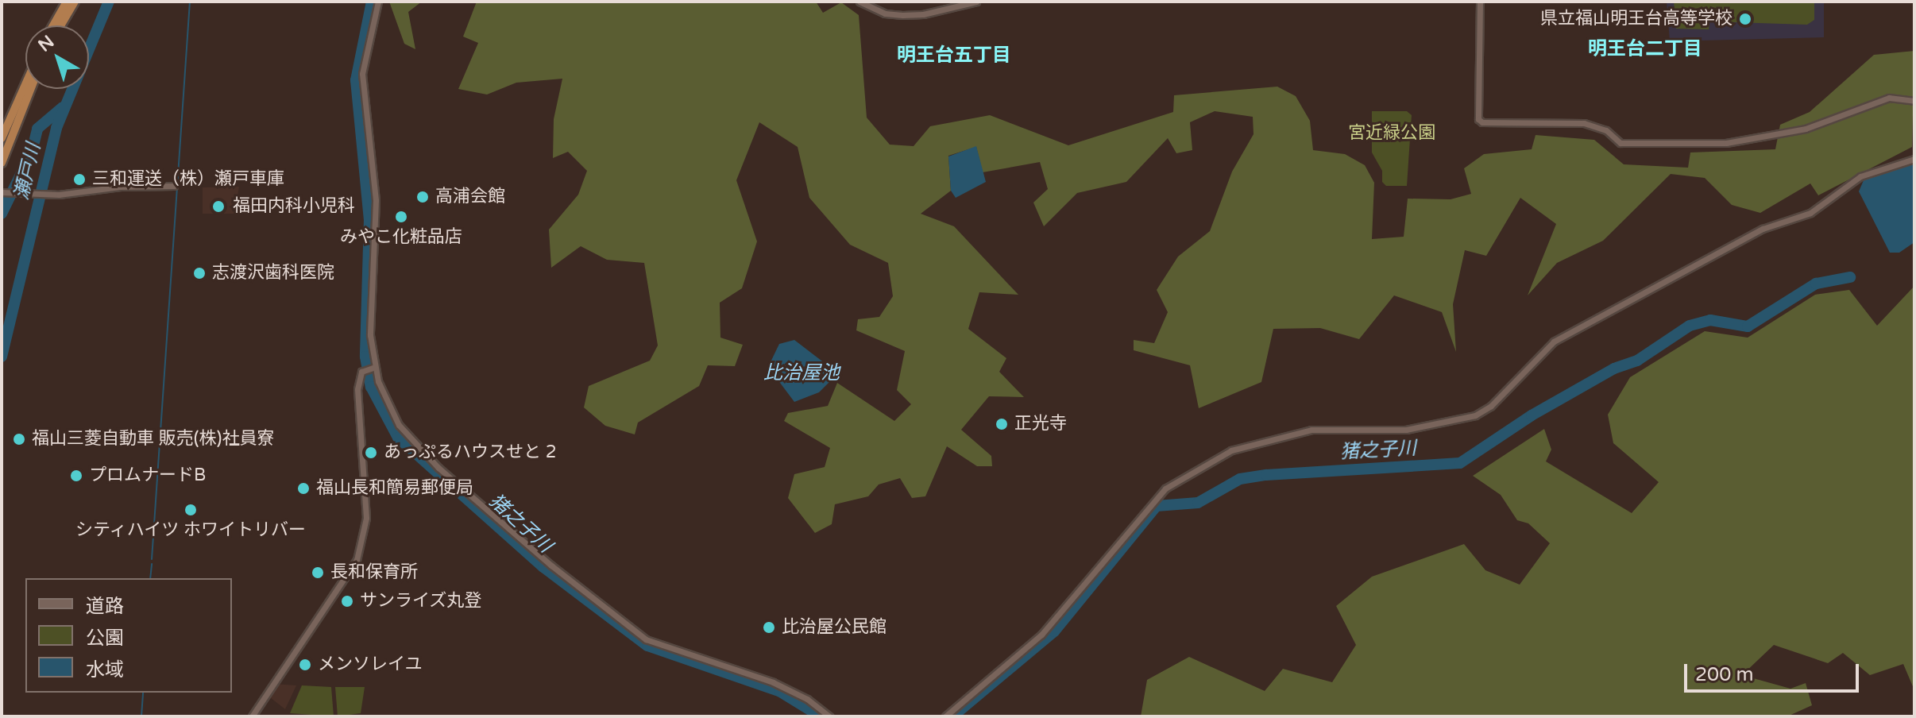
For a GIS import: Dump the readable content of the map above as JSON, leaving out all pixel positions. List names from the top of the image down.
{
  "districts": ["明王台二丁目", "明王台五丁目"],
  "water": ["瀬戸川", "比治屋池", "猪之子川"],
  "parks": ["宮近緑公園"],
  "places": [
    "県立福山明王台高等学校",
    "三和運送（株）瀬戸車庫",
    "高浦会館",
    "福田内科小児科",
    "みやこ化粧品店",
    "志渡沢歯科医院",
    "正光寺",
    "福山三菱自動車 販売(株)社員寮",
    "あっぷるハウスせと 2",
    "プロムナードB",
    "福山長和簡易郵便局",
    "シティハイツ ホワイトリバー",
    "長和保育所",
    "サンライズ丸登",
    "比治屋公民館",
    "メンソレイユ"
  ],
  "legend": ["道路", "公園", "水域"],
  "scale_bar": "200 m",
  "north": "top left"
}
